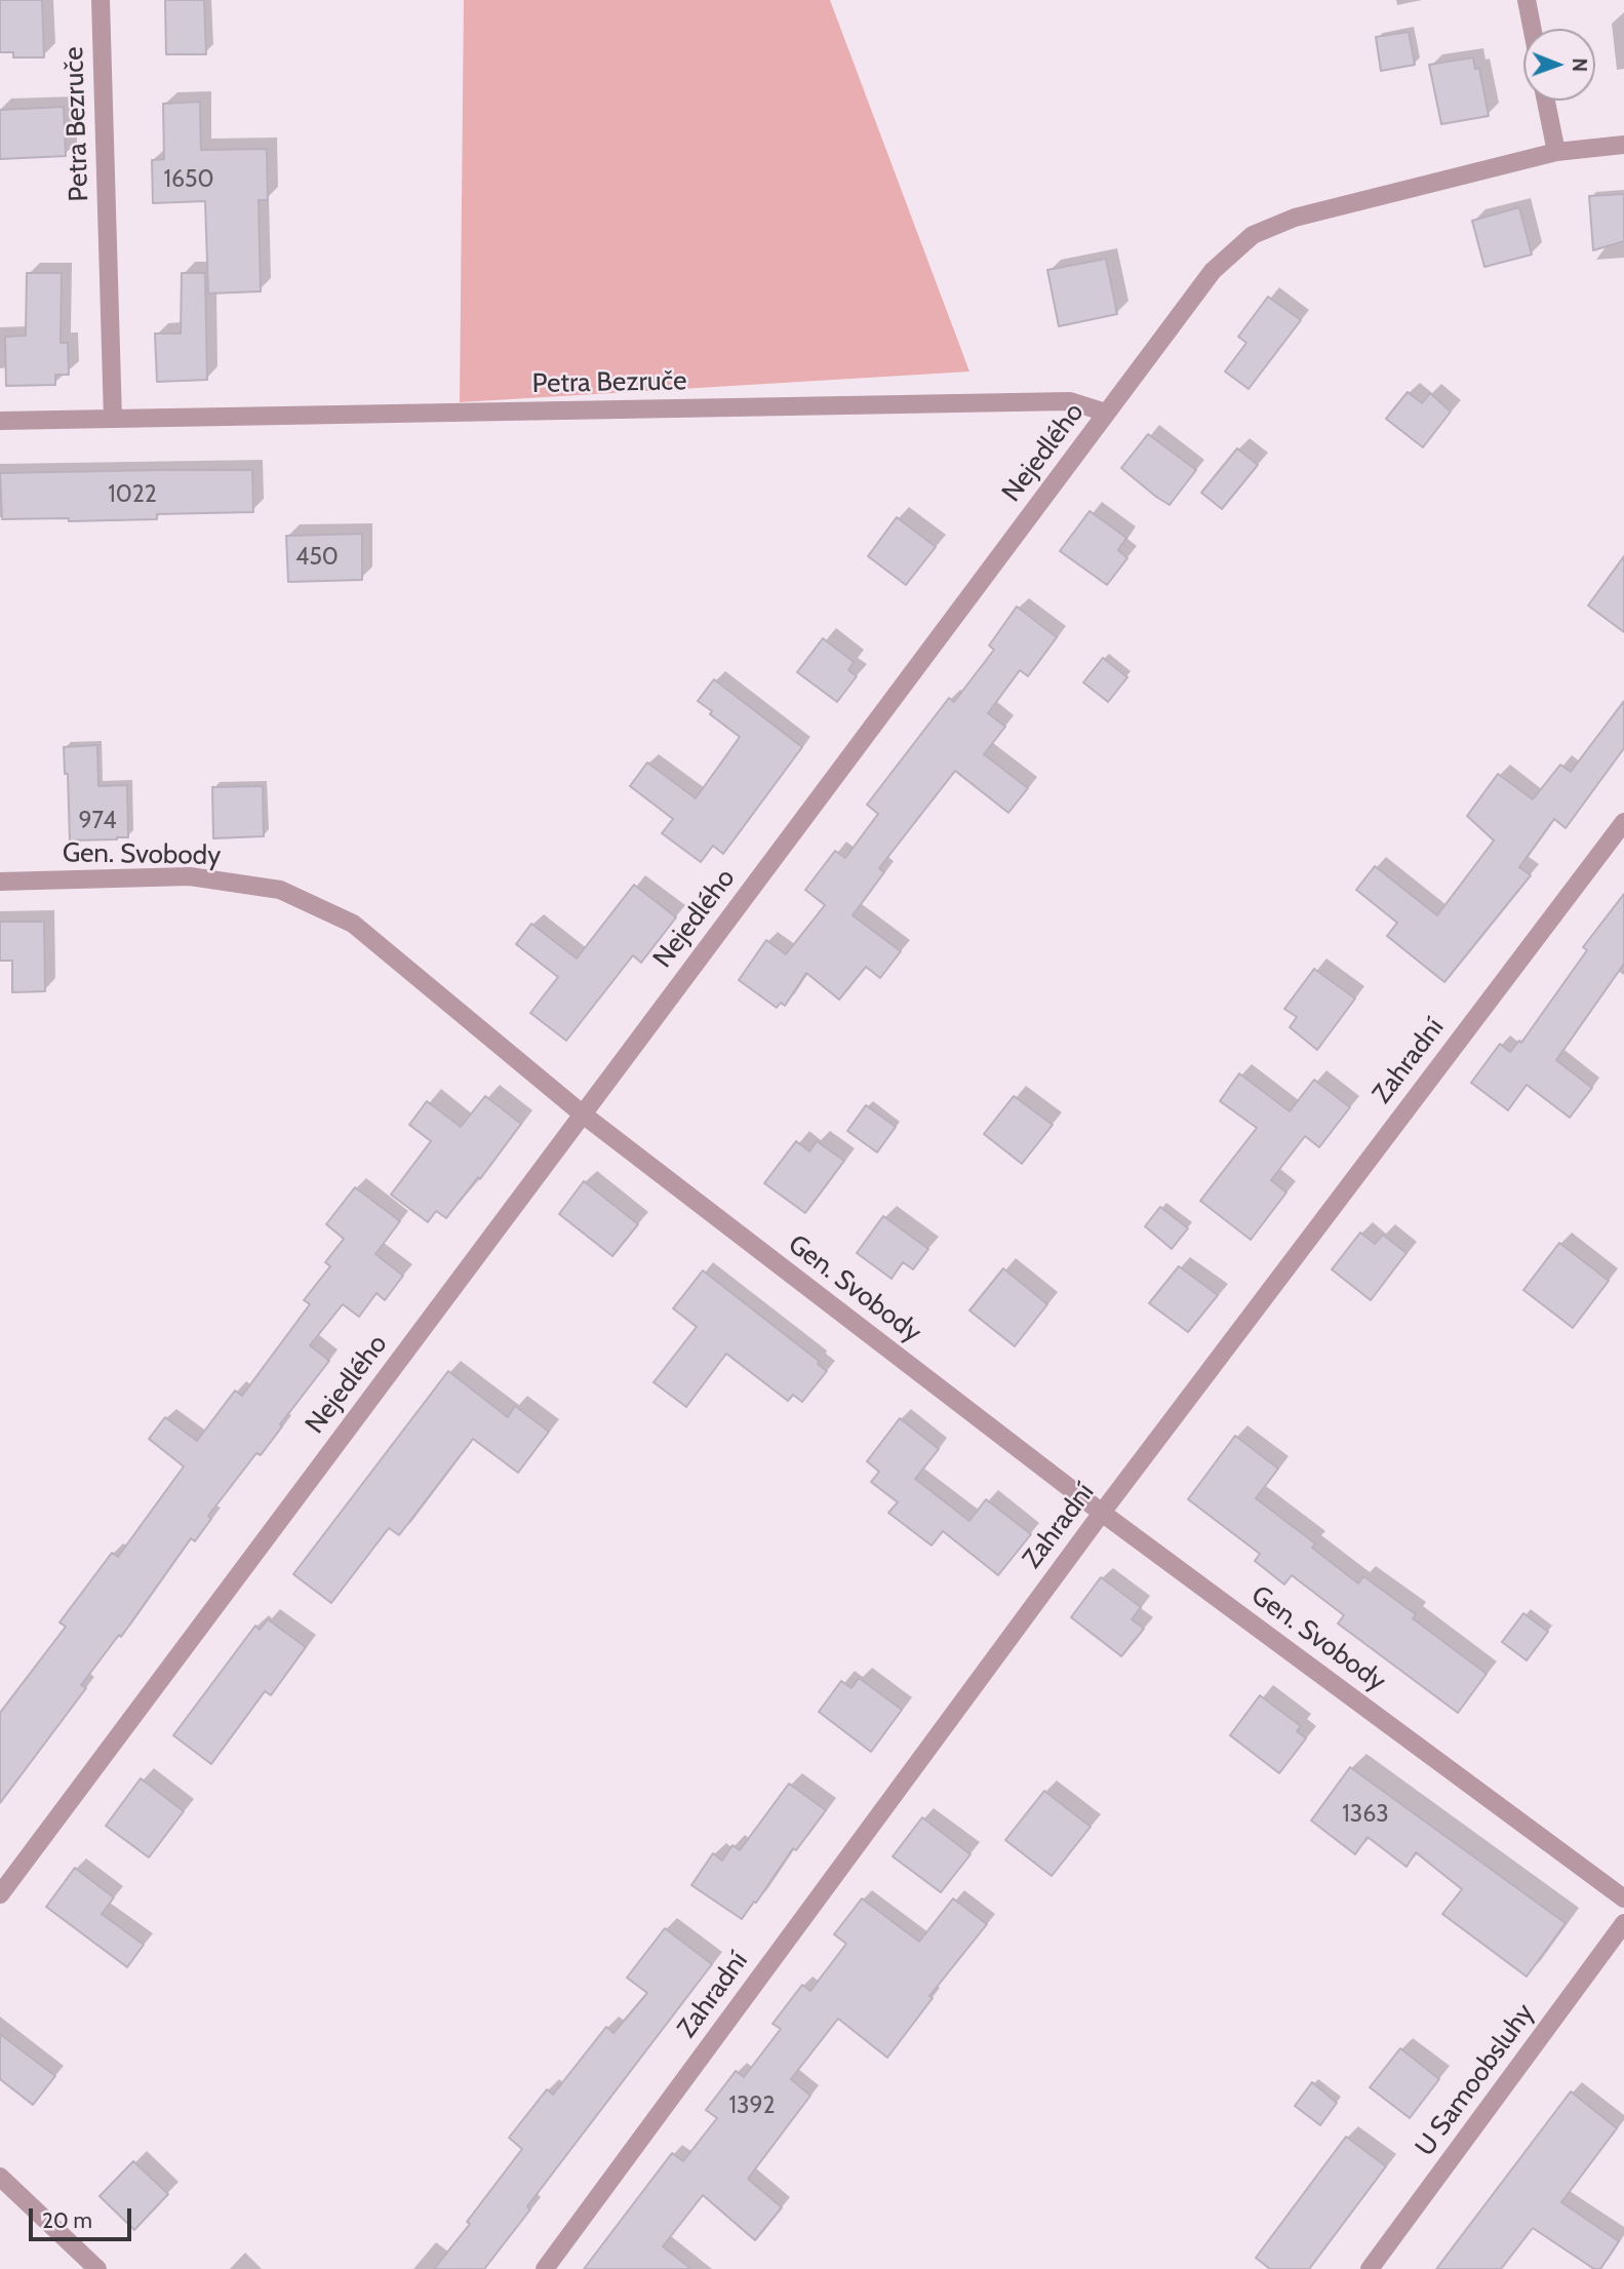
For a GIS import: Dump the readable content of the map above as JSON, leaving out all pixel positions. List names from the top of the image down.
{
  "streets": {
    "street": [
      "Petra Bezruče",
      "Nejedlého",
      "Gen. Svobody",
      "Zahradní",
      "U Samoobsluhy"
    ]
  },
  "crossings": [
    ["Petra Bezruče", "Nejedlého"],
    ["Nejedlého", "Gen. Svobody"],
    ["Gen. Svobody", "Zahradní"]
  ],
  "house_numbers": [
    "1650",
    "1022",
    "450",
    "974",
    "1363",
    "1392"
  ],
  "scale_bar": "20 m",
  "north": "right"
}
